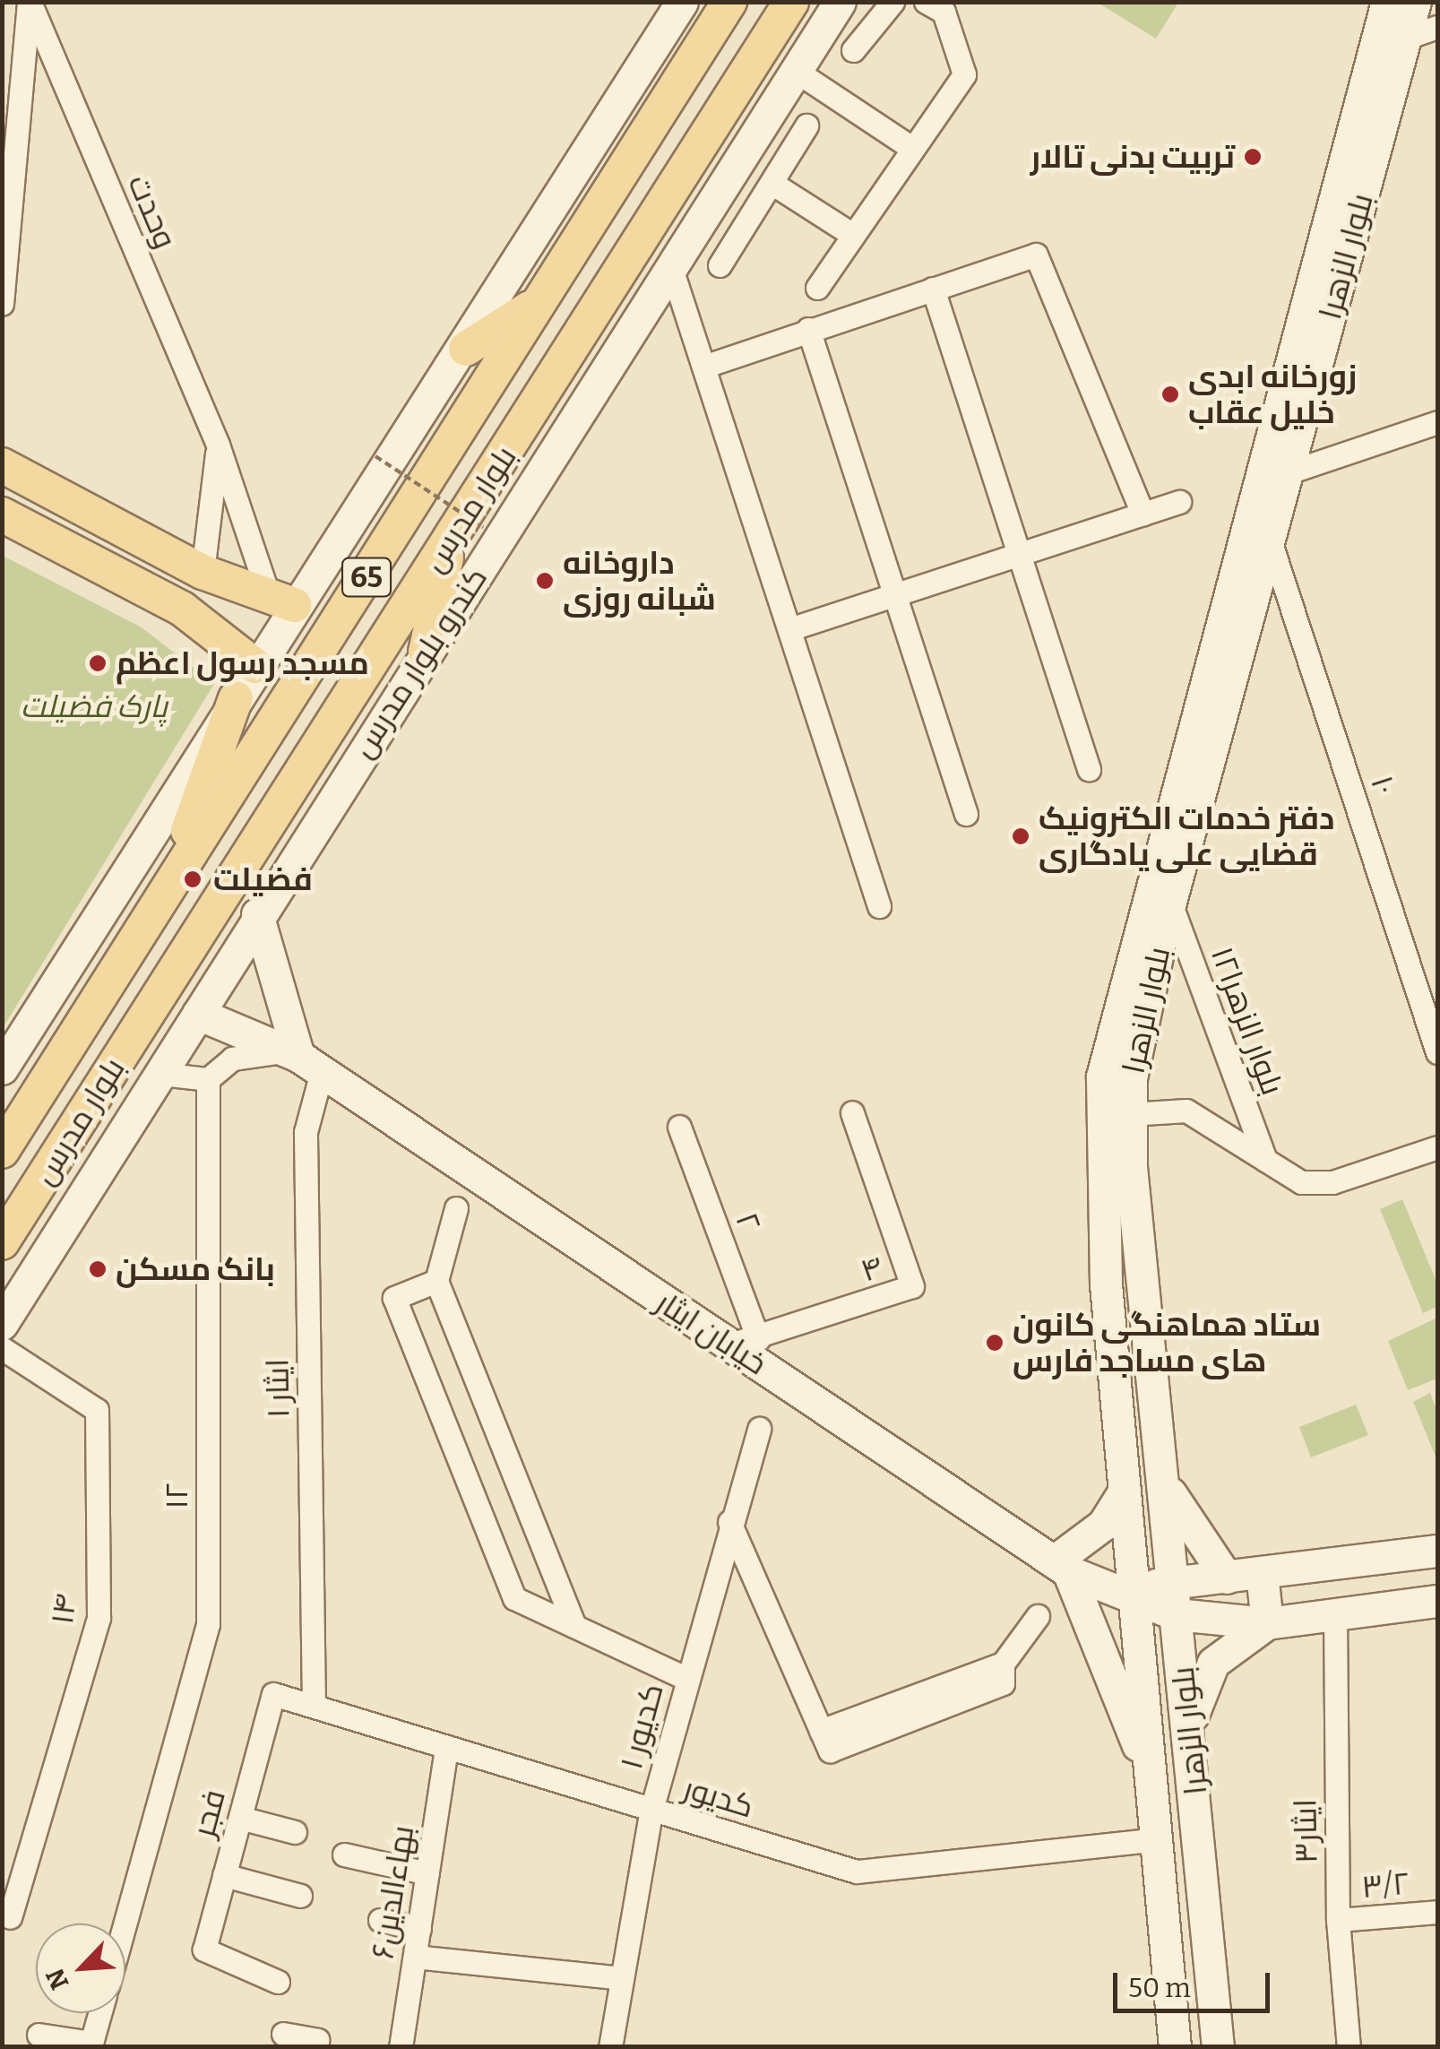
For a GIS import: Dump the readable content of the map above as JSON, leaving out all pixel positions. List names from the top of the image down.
{
  "streets": {
    "main road": [
      "بلوار الزهرا",
      "بلوار مدرس",
      "65",
      "کندرو بلوار مدرس",
      "خیابان ایثار"
    ],
    "street": [
      "وحدت",
      "۱۰",
      "بلوار الزهرا۱۲",
      "۲",
      "۴",
      "ایثار ۱",
      "۱۲",
      "۱۴",
      "کدیور ۱",
      "کدیور",
      "فجر",
      "ایثار۳",
      "۳/۲",
      "۶بهاءالدين"
    ]
  },
  "crossings": [
    ["بلوار الزهرا", "۱۰"],
    ["بلوار الزهرا", "بلوار الزهرا۱۲"],
    ["بلوار الزهرا", "خیابان ایثار"],
    ["بلوار الزهرا", "کدیور"],
    ["کندرو بلوار مدرس", "خیابان ایثار"],
    ["۲", "۴"],
    ["۲", "خیابان ایثار"],
    ["۴", "خیابان ایثار"],
    ["خیابان ایثار", "ایثار ۱"],
    ["ایثار ۱", "کدیور"],
    ["کدیور ۱", "کدیور"],
    ["کدیور", "فجر"],
    ["کدیور", "۶بهاءالدين"],
    ["ایثار۳", "۳/۲"]
  ],
  "parks": ["پارک فضیلت"],
  "places": [
    "تربیت بدنی تالار",
    "زورخانه ابدی خلیل عقاب",
    "داروخانه شبانه روزی",
    "مسجد رسول اعظم",
    "دفتر خدمات الکترونیک قضایی علی یادگاری",
    "فضیلت",
    "بانک مسکن",
    "ستاد هماهنگی کانون های مساجد فارس"
  ],
  "scale_bar": "50 m",
  "north": "bottom left"
}
